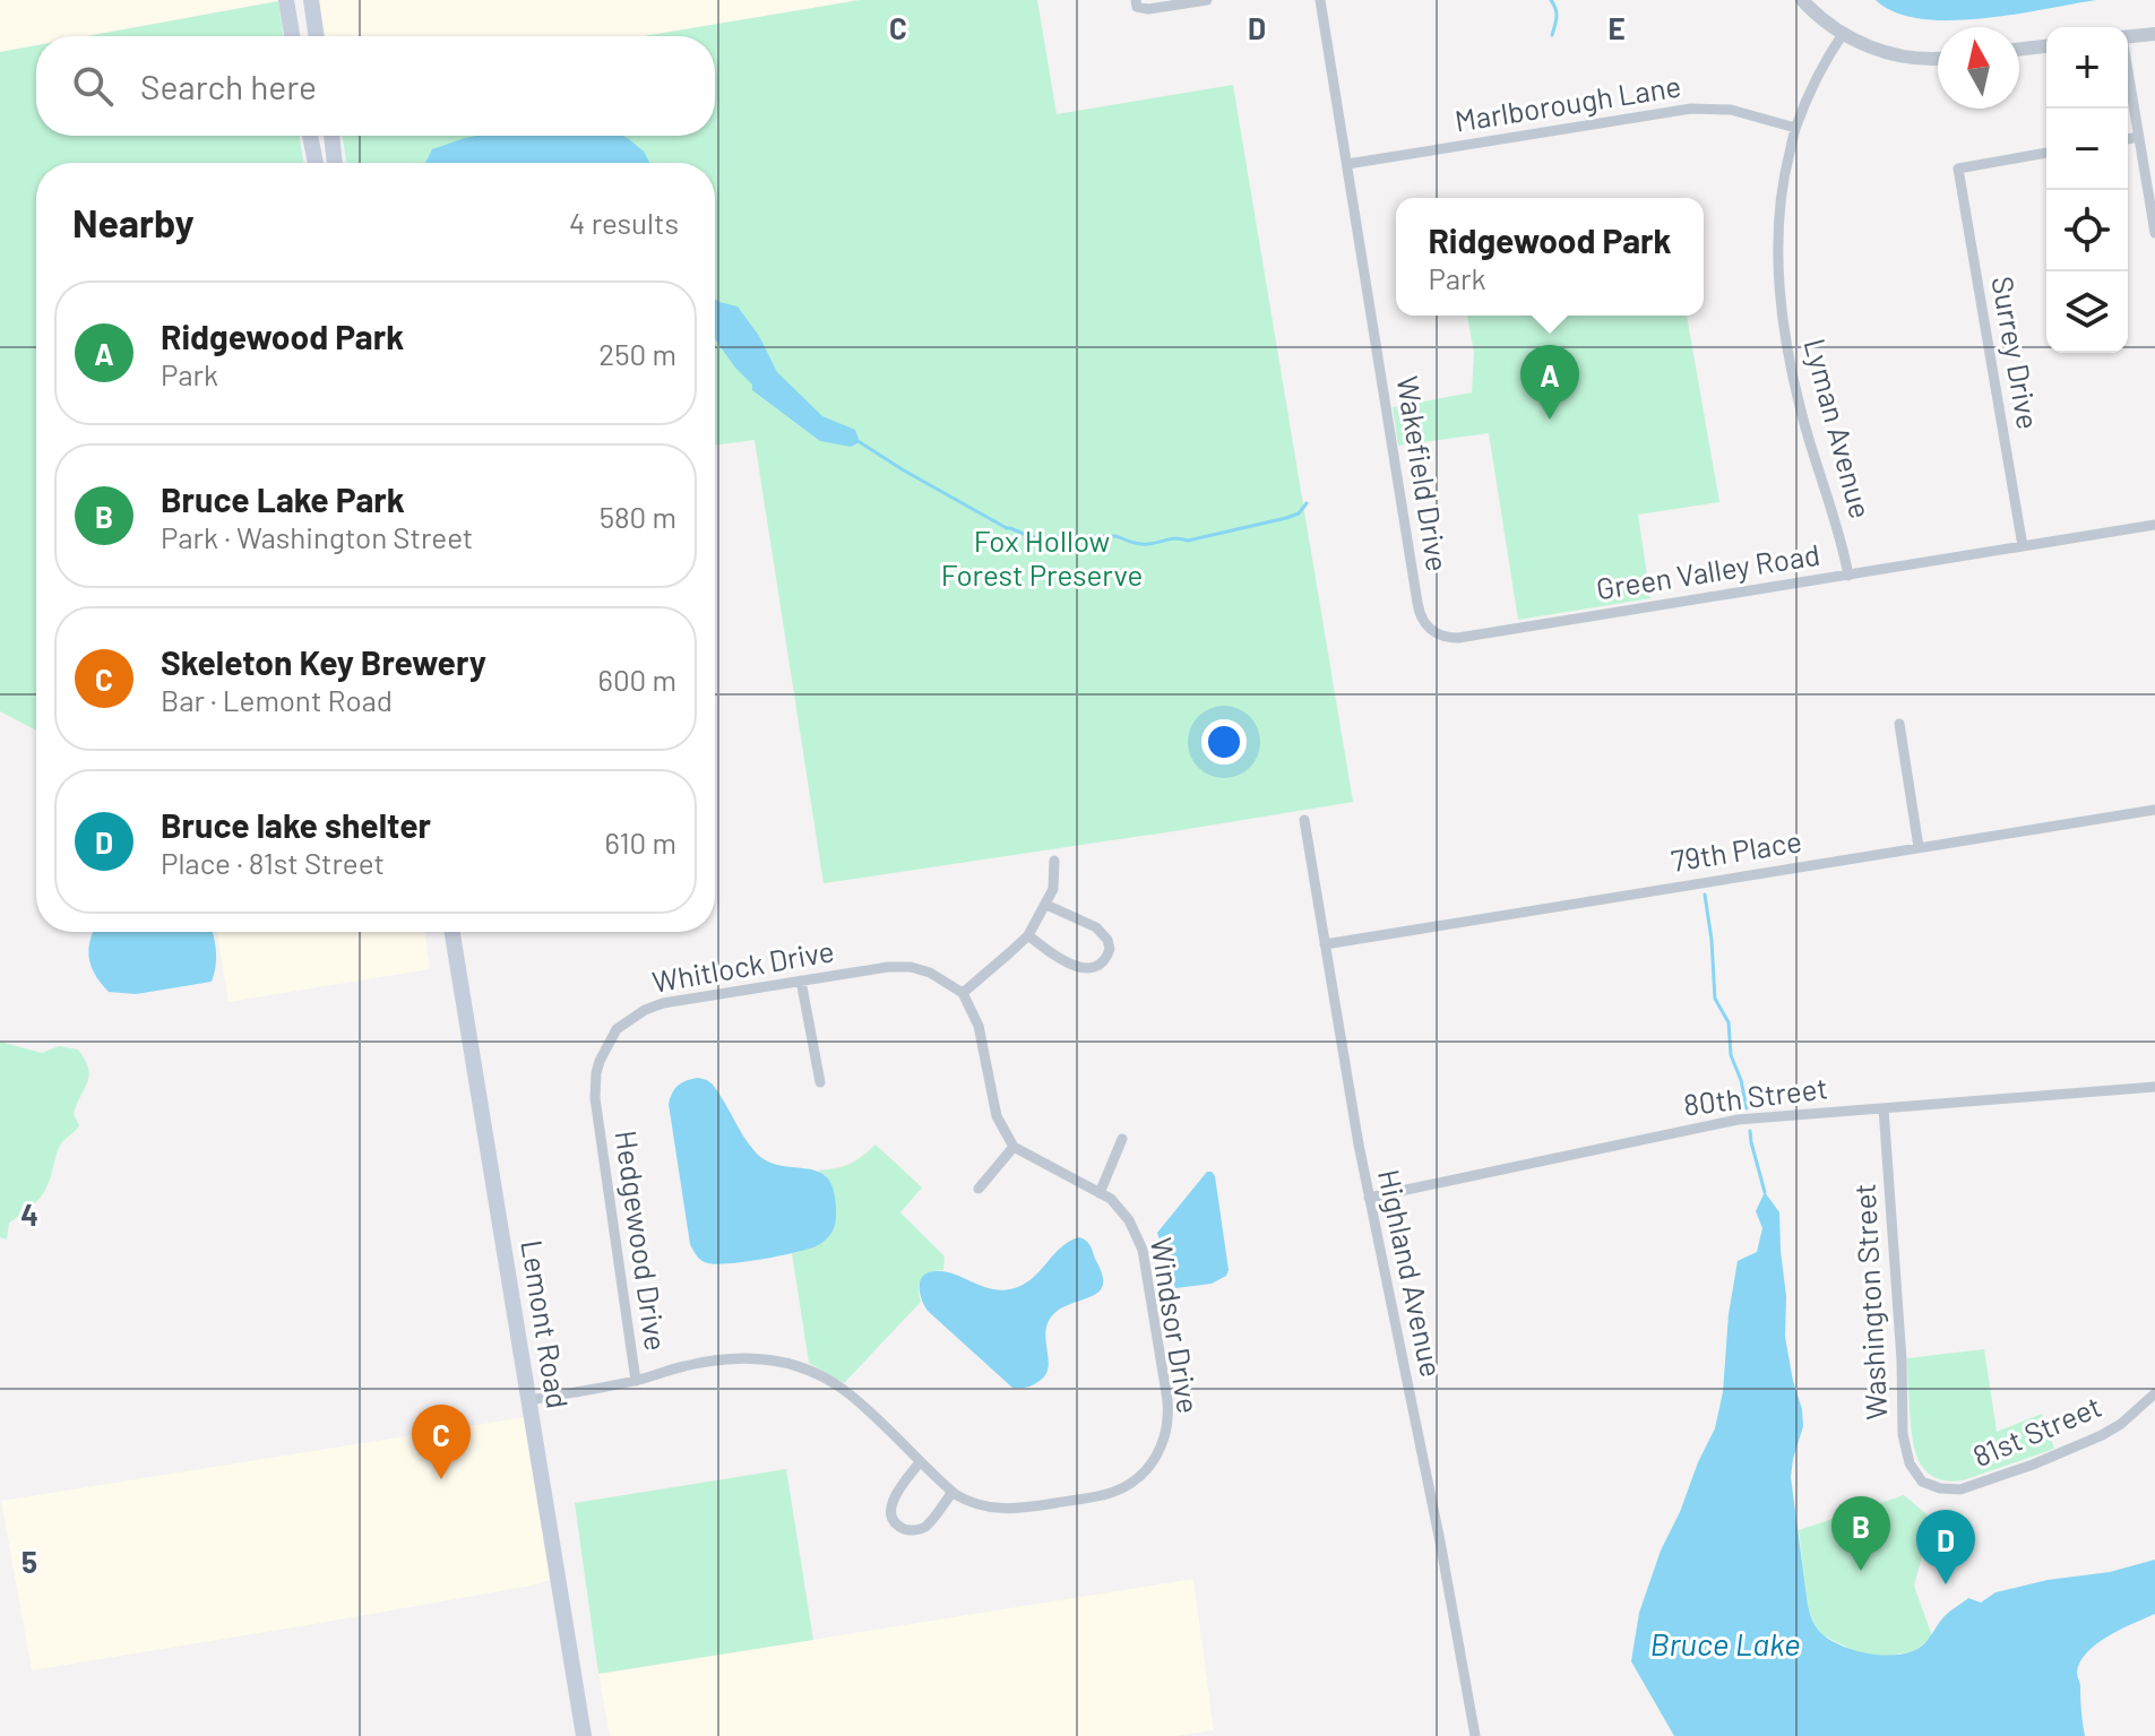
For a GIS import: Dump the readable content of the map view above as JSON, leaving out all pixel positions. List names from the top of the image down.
{
  "streets": {
    "main road": ["Lemont Road"],
    "street": [
      "Marlborough Lane",
      "Surrey Drive",
      "Lyman Avenue",
      "Wakefield Drive",
      "Green Valley Road",
      "79th Place",
      "Whitlock Drive",
      "80th Street",
      "Hedgewood Drive",
      "Highland Avenue",
      "Washington Street",
      "Windsor Drive",
      "81st Street"
    ]
  },
  "crossings": [
    ["Marlborough Lane", "Lyman Avenue"],
    ["Marlborough Lane", "Wakefield Drive"],
    ["Surrey Drive", "Green Valley Road"],
    ["Lyman Avenue", "Green Valley Road"],
    ["Wakefield Drive", "Green Valley Road"],
    ["79th Place", "Highland Avenue"],
    ["Whitlock Drive", "Hedgewood Drive"],
    ["80th Street", "Highland Avenue"],
    ["80th Street", "Washington Street"],
    ["Hedgewood Drive", "Windsor Drive"],
    ["Washington Street", "81st Street"],
    ["Lemont Road", "Windsor Drive"]
  ],
  "water": ["Bruce Lake"],
  "parks": ["Fox Hollow Forest Preserve"],
  "north": "top",
  "page": {
    "map_buttons": ["+", "−"],
    "search": "Search here",
    "heading": ["Nearby", "4 results"],
    "popup": ["Ridgewood Park", "Park"],
    "list": [
      {
        "mark": "A",
        "name": "Ridgewood Park",
        "note": "Park",
        "value": "250 m"
      },
      {
        "mark": "B",
        "name": "Bruce Lake Park",
        "note": "Park · Washington Street",
        "value": "580 m"
      },
      {
        "mark": "C",
        "name": "Skeleton Key Brewery",
        "note": "Bar · Lemont Road",
        "value": "600 m"
      },
      {
        "mark": "D",
        "name": "Bruce lake shelter",
        "note": "Place · 81st Street",
        "value": "610 m"
      }
    ],
    "pins": [
      "A",
      "C",
      "B",
      "D"
    ]
  },
  "grid": {
    "columns": ["C", "D", "E"],
    "rows": ["4", "5"]
  }
}
